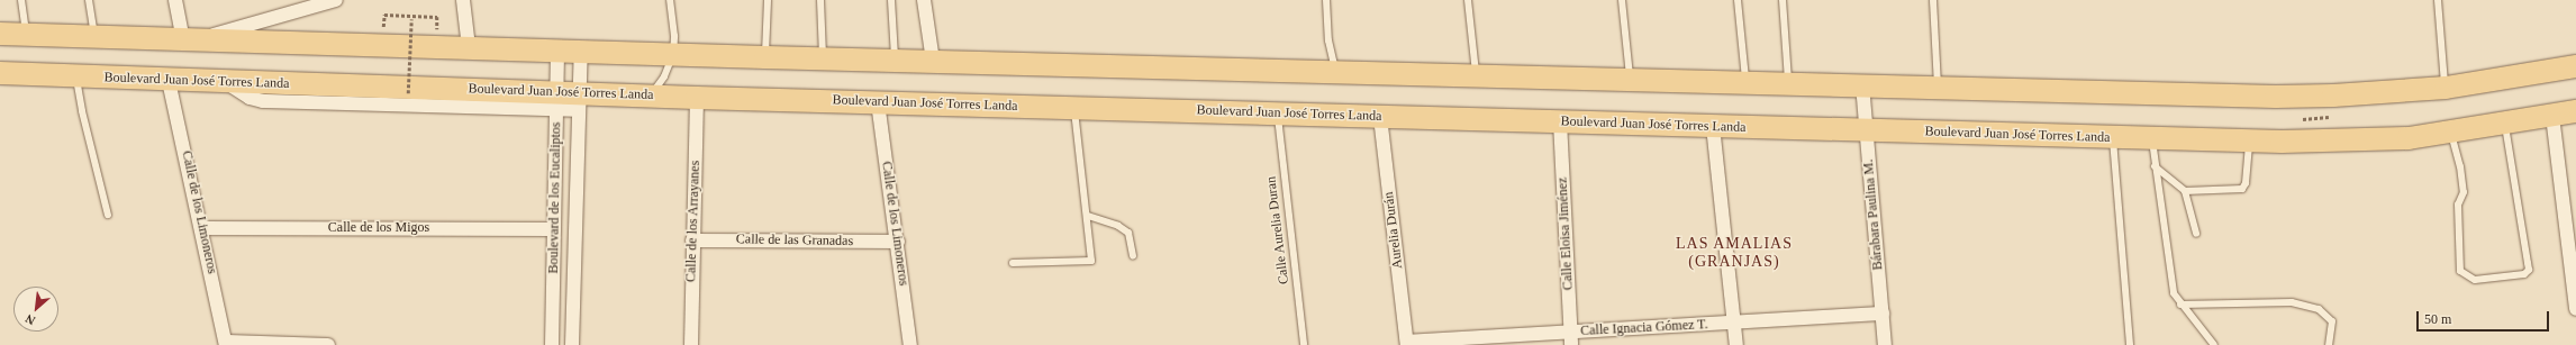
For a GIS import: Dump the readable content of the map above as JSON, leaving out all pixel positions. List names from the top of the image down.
{
  "streets": {
    "main road": ["Boulevard Juan José Torres Landa"],
    "street": [
      "Boulevard de los Eucaliptos",
      "Calle de los Limoneros",
      "Bárabara Paulina M.",
      "Calle de los Arrayanes",
      "Calle de los Migos",
      "Aurelia Durán",
      "Calle Eloisa Jiménez",
      "Calle de las Granadas",
      "Calle Ignacia Gómez T."
    ],
    "lane": ["Calle Aurelia Duran"]
  },
  "crossings": [
    ["Boulevard Juan José Torres Landa", "Boulevard de los Eucaliptos"],
    ["Boulevard Juan José Torres Landa", "Calle de los Limoneros"],
    ["Boulevard Juan José Torres Landa", "Bárabara Paulina M."],
    ["Boulevard Juan José Torres Landa", "Calle de los Arrayanes"],
    ["Boulevard Juan José Torres Landa", "Calle Aurelia Duran"],
    ["Boulevard Juan José Torres Landa", "Aurelia Durán"],
    ["Boulevard Juan José Torres Landa", "Calle Eloisa Jiménez"],
    ["Boulevard de los Eucaliptos", "Calle de los Migos"],
    ["Calle de los Limoneros", "Calle de los Migos"],
    ["Calle de los Limoneros", "Calle de las Granadas"],
    ["Bárabara Paulina M.", "Calle Ignacia Gómez T."],
    ["Calle de los Arrayanes", "Calle de las Granadas"],
    ["Aurelia Durán", "Calle Ignacia Gómez T."],
    ["Calle Eloisa Jiménez", "Calle Ignacia Gómez T."]
  ],
  "districts": ["LAS AMALIAS (GRANJAS)"],
  "scale_bar": "50 m",
  "north": "bottom left"
}
